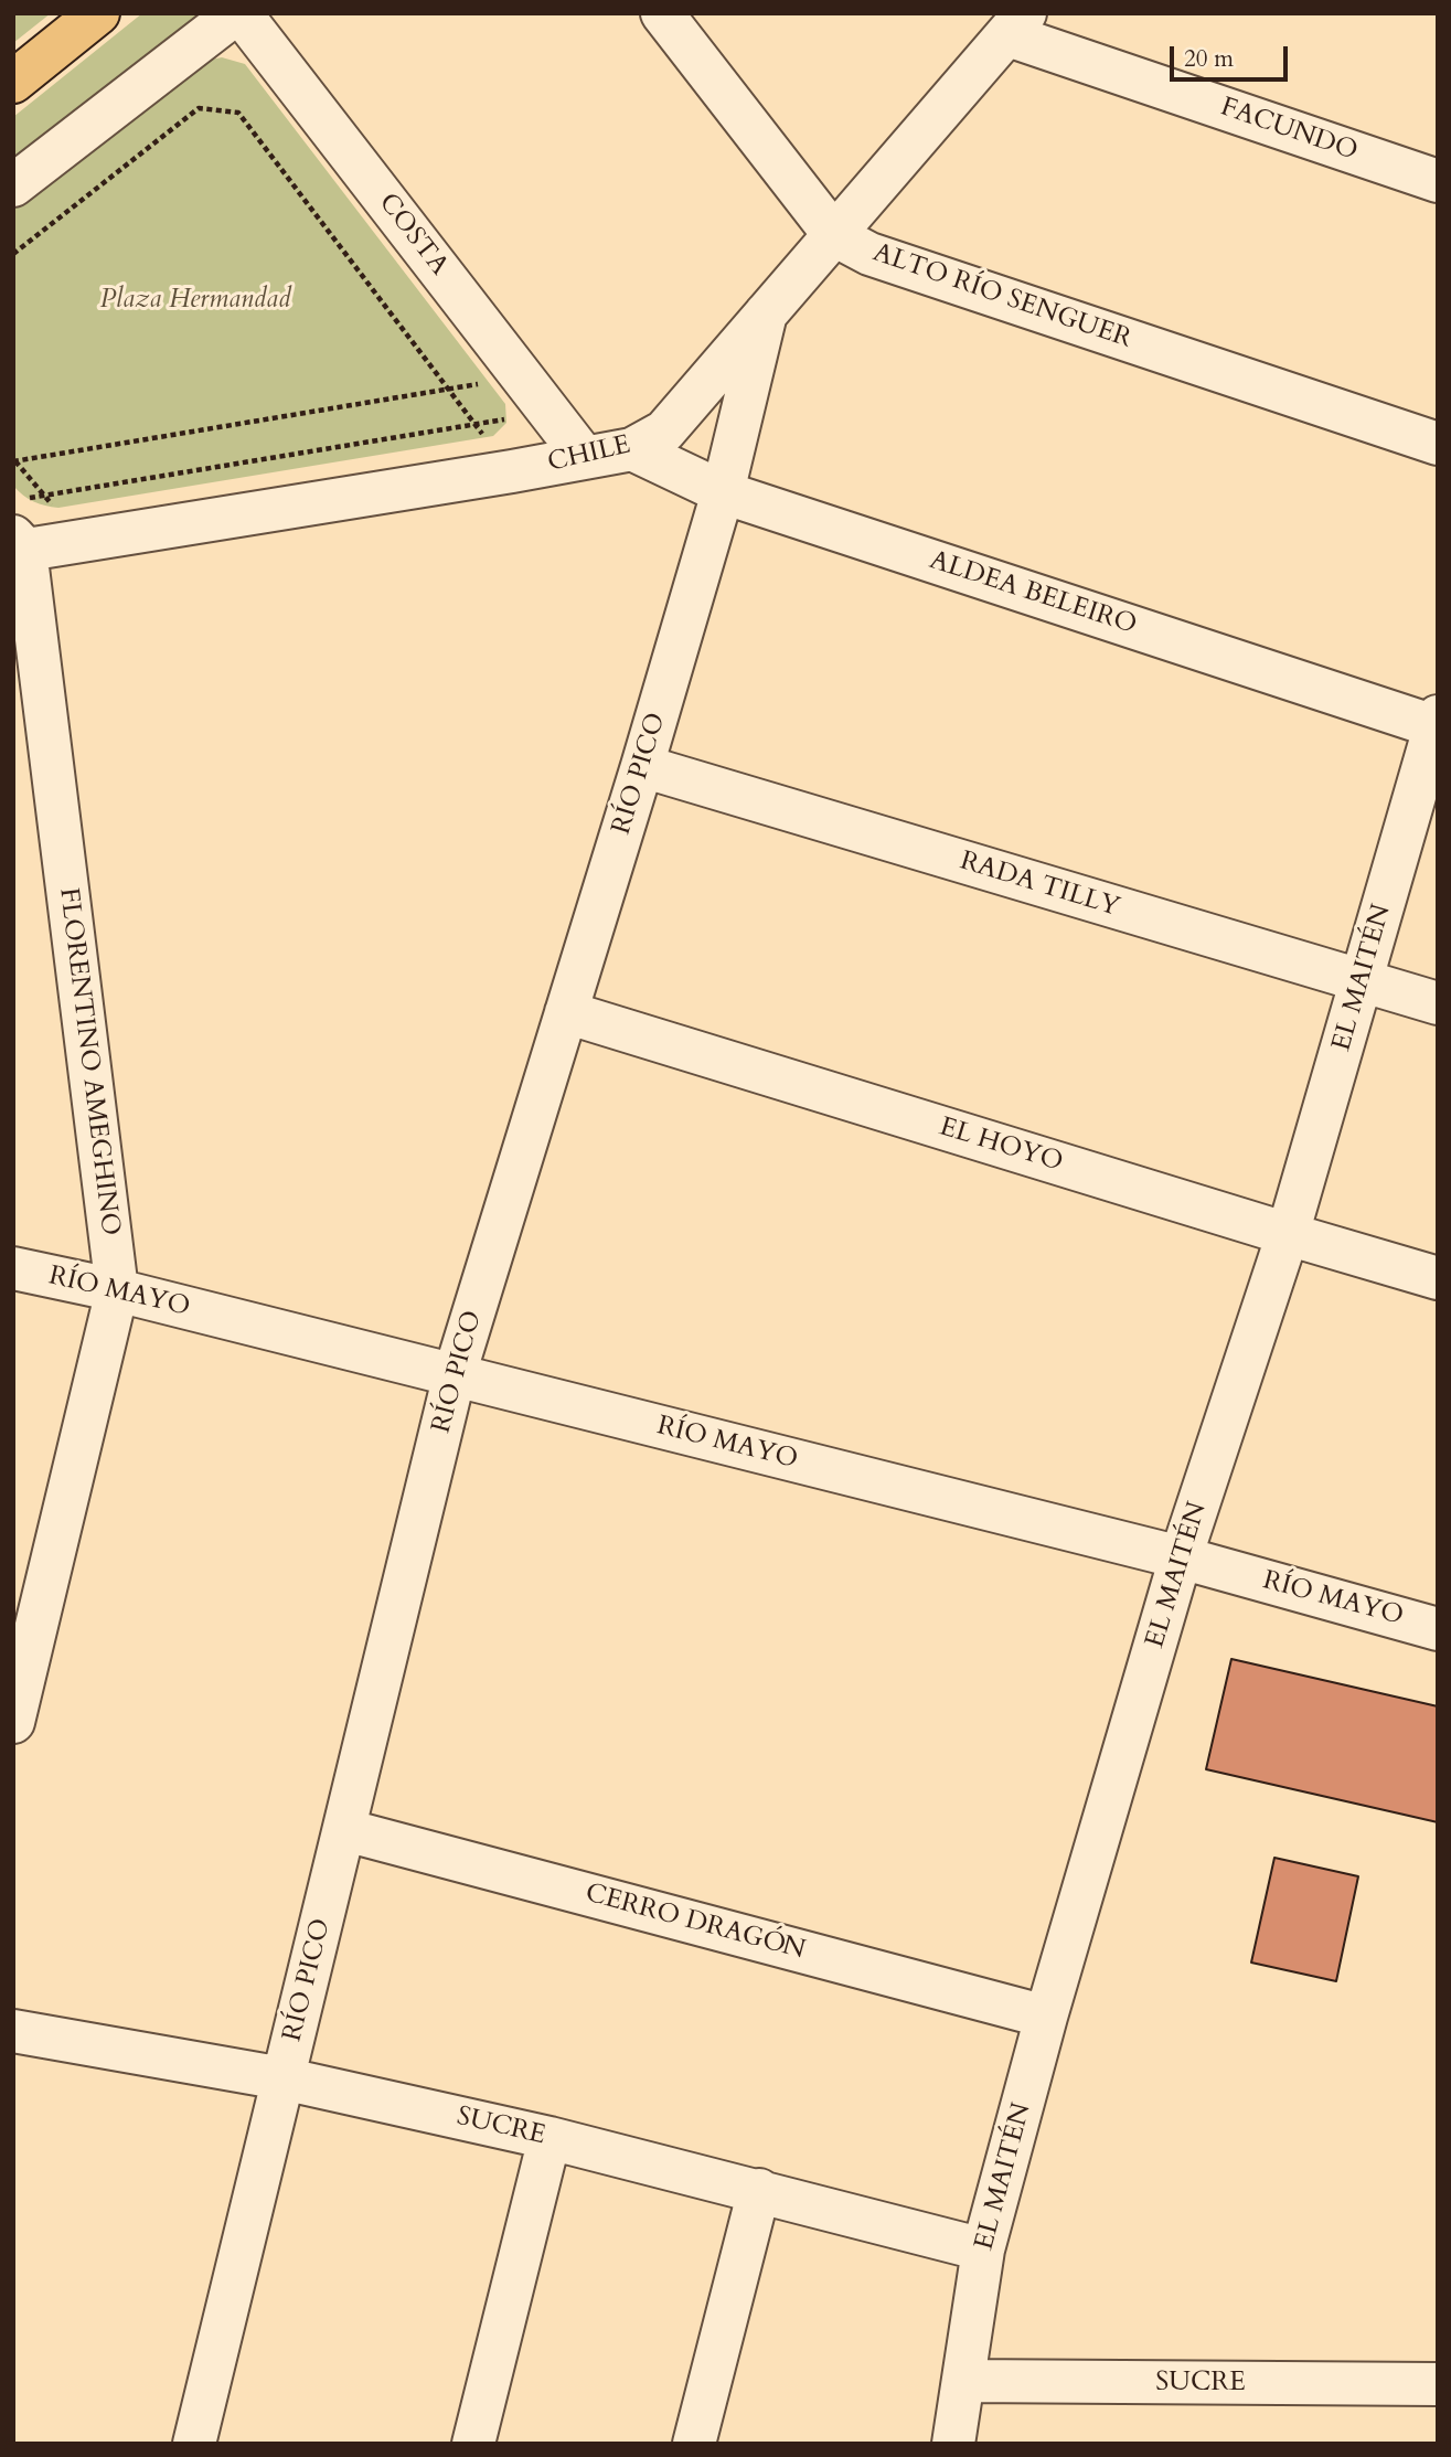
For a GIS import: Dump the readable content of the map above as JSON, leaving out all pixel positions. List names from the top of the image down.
{
  "streets": {
    "street": [
      "FACUNDO",
      "COSTA",
      "ALTO RÍO SENGUER",
      "CHILE",
      "ALDEA BELEIRO",
      "RÍO PICO",
      "RADA TILLY",
      "EL MAITÉN",
      "FLORENTINO AMEGHINO",
      "EL HOYO",
      "RÍO MAYO",
      "CERRO DRAGÓN",
      "SUCRE"
    ]
  },
  "crossings": [
    ["FACUNDO", "CHILE"],
    ["COSTA", "CHILE"],
    ["ALTO RÍO SENGUER", "CHILE"],
    ["CHILE", "ALDEA BELEIRO"],
    ["CHILE", "RÍO PICO"],
    ["CHILE", "FLORENTINO AMEGHINO"],
    ["ALDEA BELEIRO", "RÍO PICO"],
    ["ALDEA BELEIRO", "EL MAITÉN"],
    ["RÍO PICO", "RADA TILLY"],
    ["RÍO PICO", "EL HOYO"],
    ["RÍO PICO", "RÍO MAYO"],
    ["RÍO PICO", "CERRO DRAGÓN"],
    ["RÍO PICO", "SUCRE"],
    ["RADA TILLY", "EL MAITÉN"],
    ["EL MAITÉN", "EL HOYO"],
    ["EL MAITÉN", "RÍO MAYO"],
    ["EL MAITÉN", "CERRO DRAGÓN"],
    ["EL MAITÉN", "SUCRE"],
    ["FLORENTINO AMEGHINO", "RÍO MAYO"]
  ],
  "parks": ["Plaza Hermandad"],
  "scale_bar": "20 m"
}
